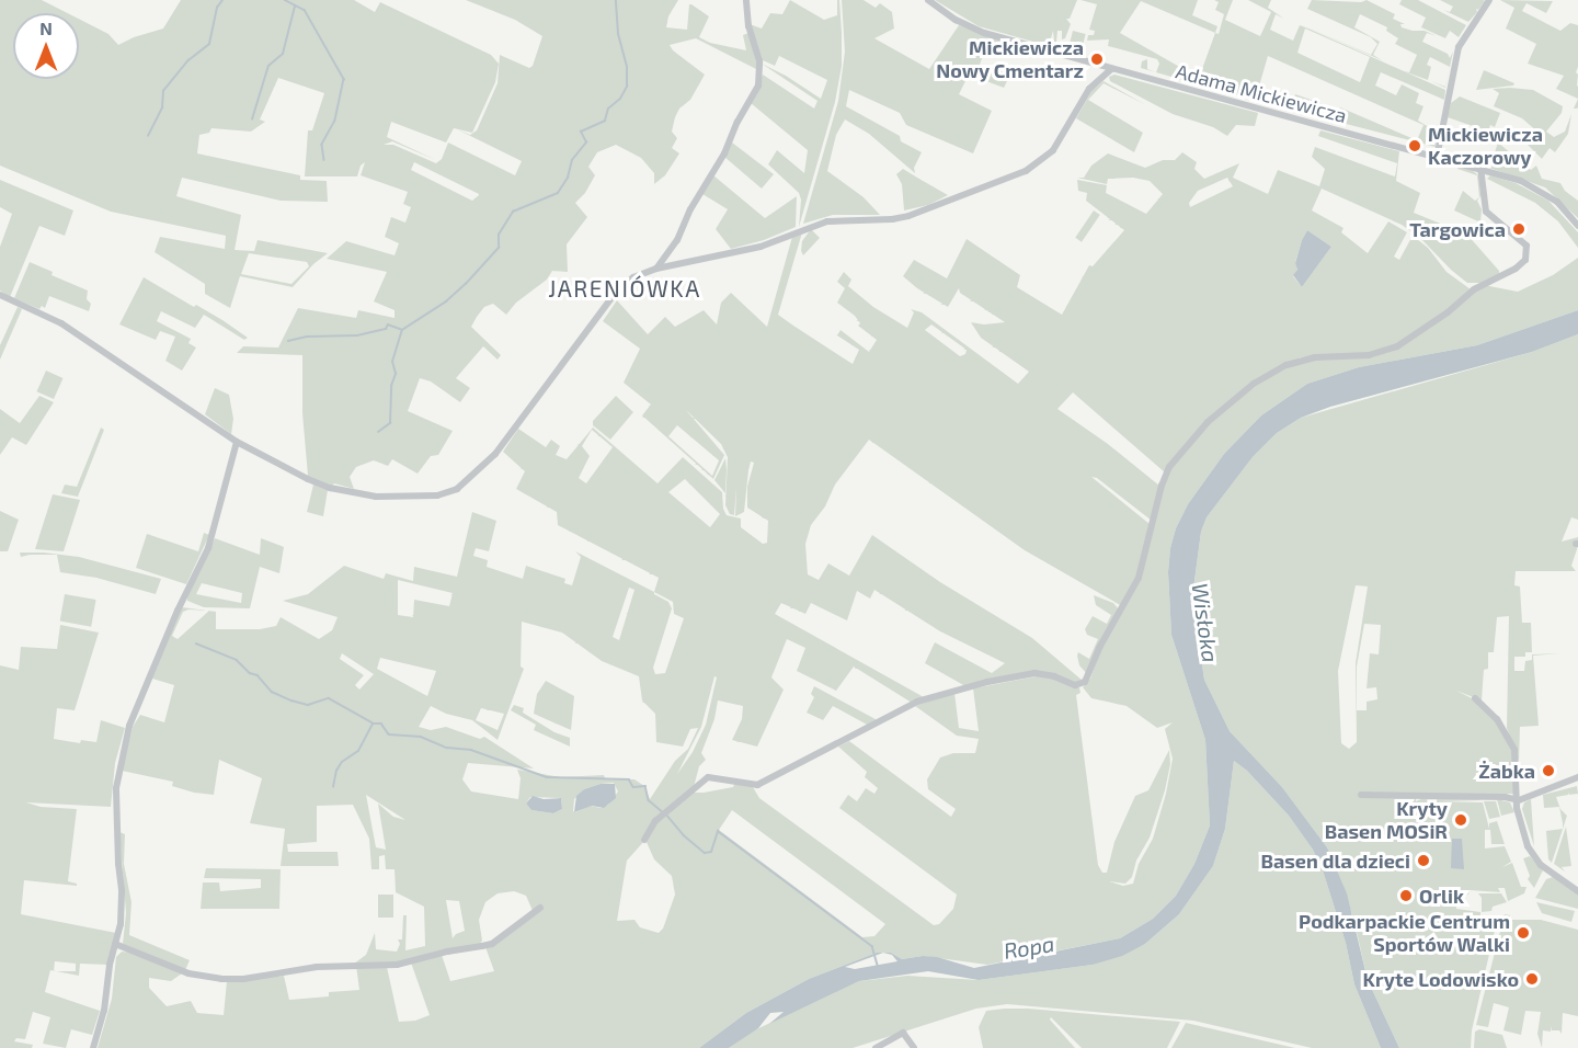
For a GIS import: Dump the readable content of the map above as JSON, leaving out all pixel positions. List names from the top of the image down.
{
  "streets": {
    "street": ["Adama Mickiewicza"]
  },
  "districts": ["JARENIÓWKA"],
  "water": ["Wisłoka", "Ropa"],
  "places": [
    "Mickiewicza Nowy Cmentarz",
    "Mickiewicza Kaczorowy",
    "Targowica",
    "Żabka",
    "Kryty Basen MOSiR",
    "Basen dla dzieci",
    "Orlik",
    "Podkarpackie Centrum Sportów Walki",
    "Kryte Lodowisko"
  ],
  "north": "top"
}
